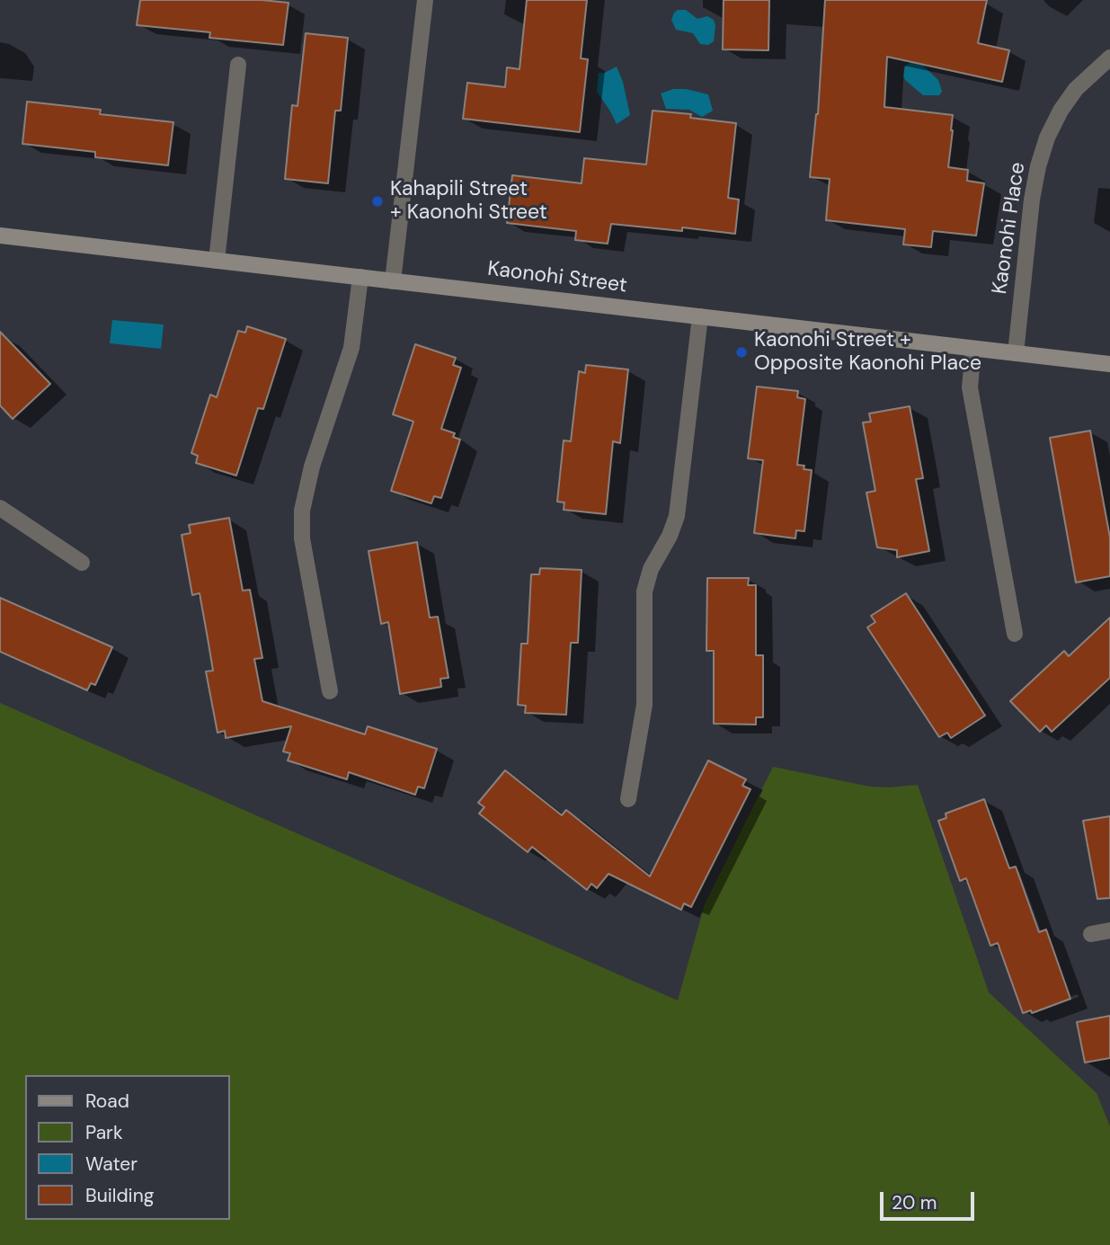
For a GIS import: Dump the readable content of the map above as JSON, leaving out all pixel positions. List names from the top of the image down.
{
  "streets": {
    "street": ["Kaonohi Place", "Kaonohi Street"]
  },
  "crossings": [
    ["Kaonohi Place", "Kaonohi Street"]
  ],
  "places": ["Kahapili Street + Kaonohi Street", "Kaonohi Street + Opposite Kaonohi Place"],
  "legend": [
    "Road",
    "Park",
    "Water",
    "Building"
  ],
  "scale_bar": "20 m"
}
